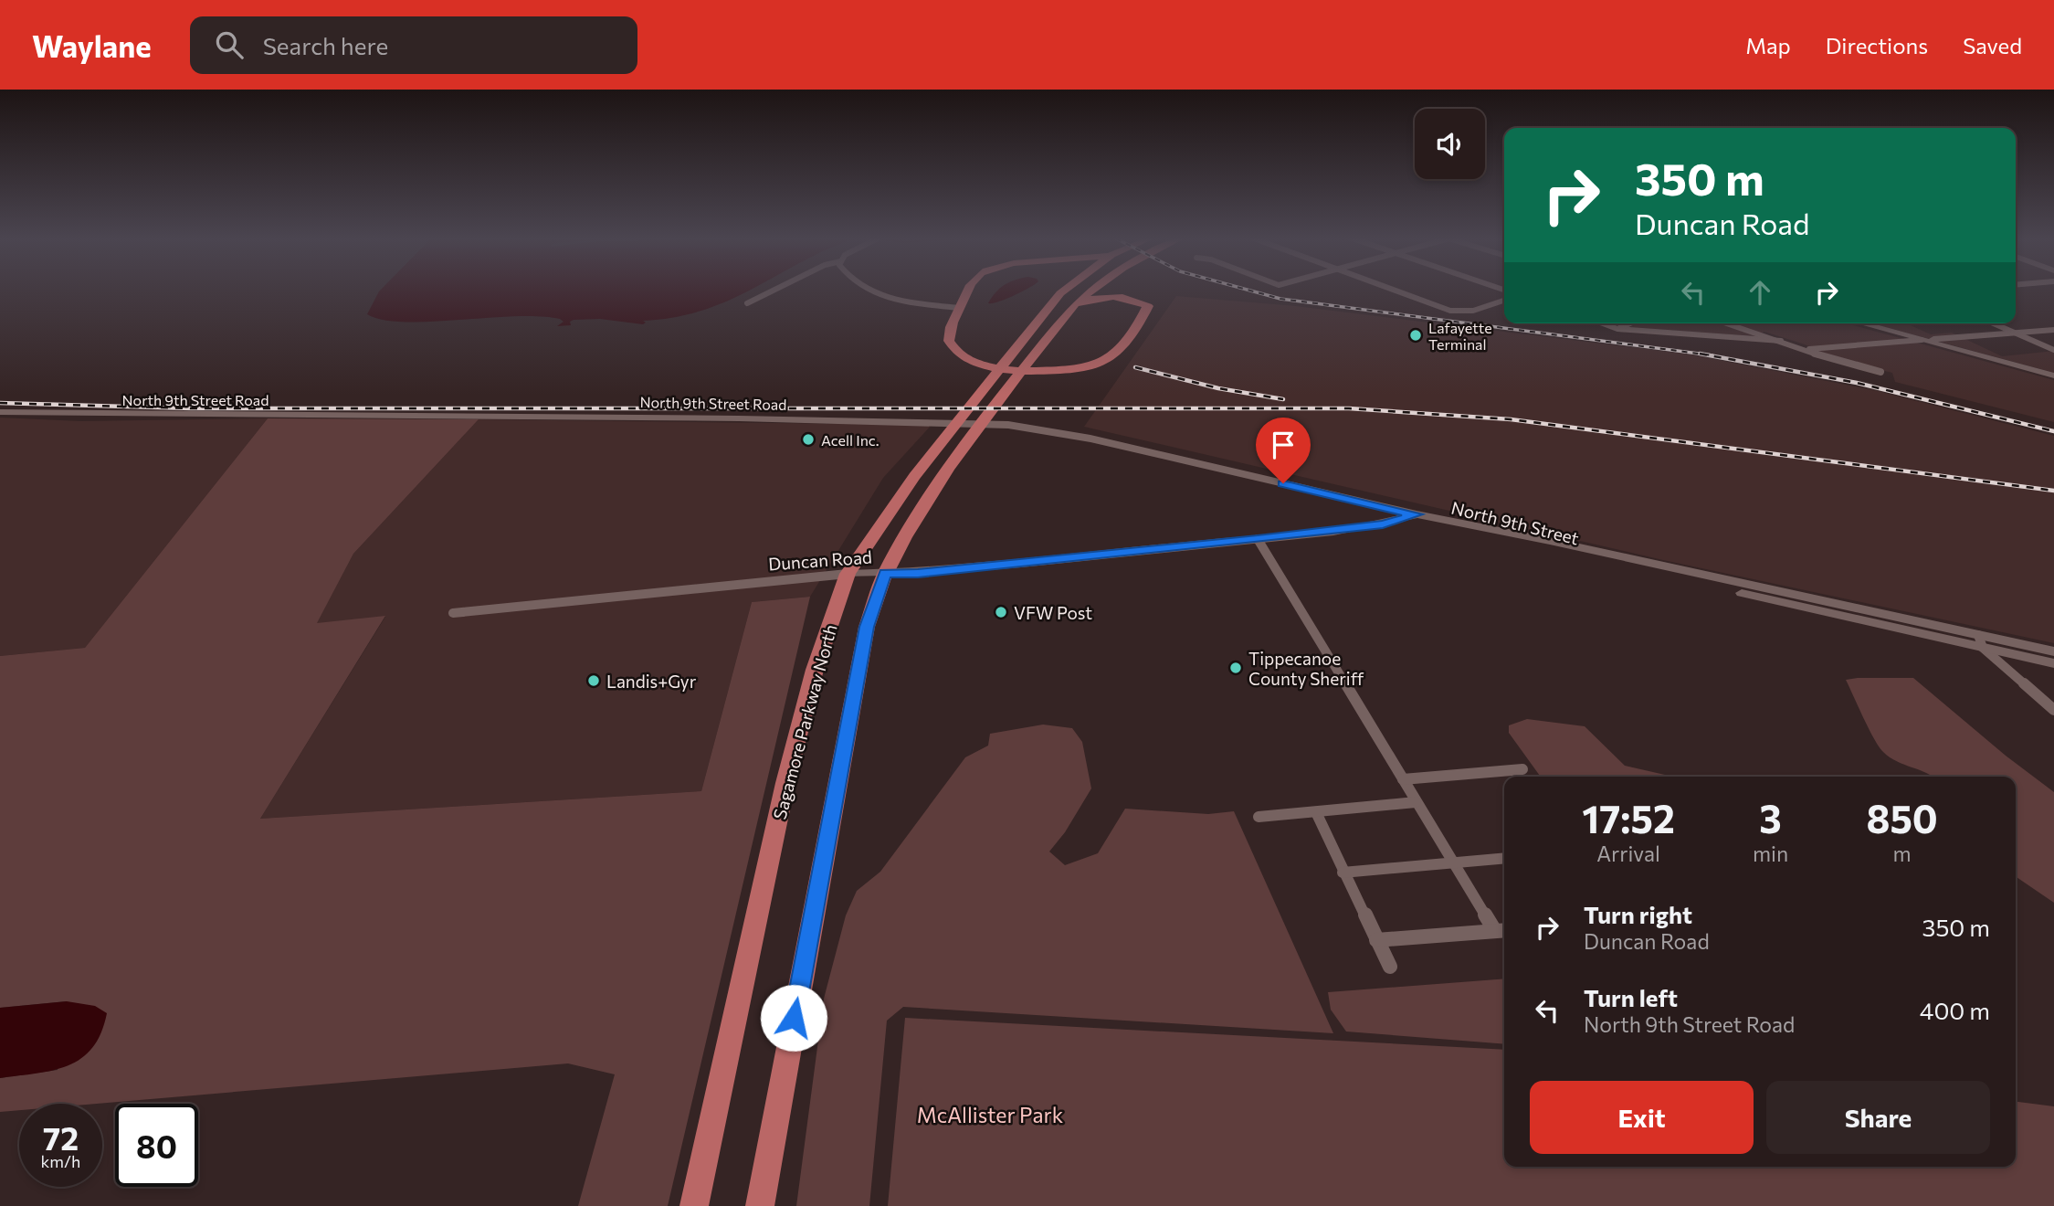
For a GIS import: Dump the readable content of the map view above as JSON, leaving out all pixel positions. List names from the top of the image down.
{
  "streets": {
    "highway": ["Sagamore Parkway North"],
    "street": ["North 9th Street Road", "North 9th Street", "Duncan Road"]
  },
  "crossings": [
    ["North 9th Street Road", "North 9th Street"],
    ["North 9th Street Road", "Duncan Road"],
    ["North 9th Street", "Duncan Road"],
    ["Duncan Road", "Sagamore Parkway North"]
  ],
  "parks": ["McAllister Park"],
  "places": [
    "Lafayette Terminal",
    "Acell Inc.",
    "VFW Post",
    "Tippecanoe County Sheriff",
    "Landis+Gyr"
  ],
  "page": {
    "header": "Waylane",
    "search": "Search here",
    "nav": ["Map", "Directions", "Saved"],
    "turn": ["350 m", "Duncan Road"],
    "eta": [
      "17:52",
      "Arrival",
      "3",
      "min",
      "850",
      "m"
    ],
    "list": [
      {
        "name": "Turn right",
        "note": "Duncan Road",
        "value": "350 m"
      },
      {
        "name": "Turn left",
        "note": "North 9th Street Road",
        "value": "400 m"
      }
    ],
    "buttons": ["Exit", "Share"],
    "speed": "72 km/h",
    "limit": "80"
  }
}
